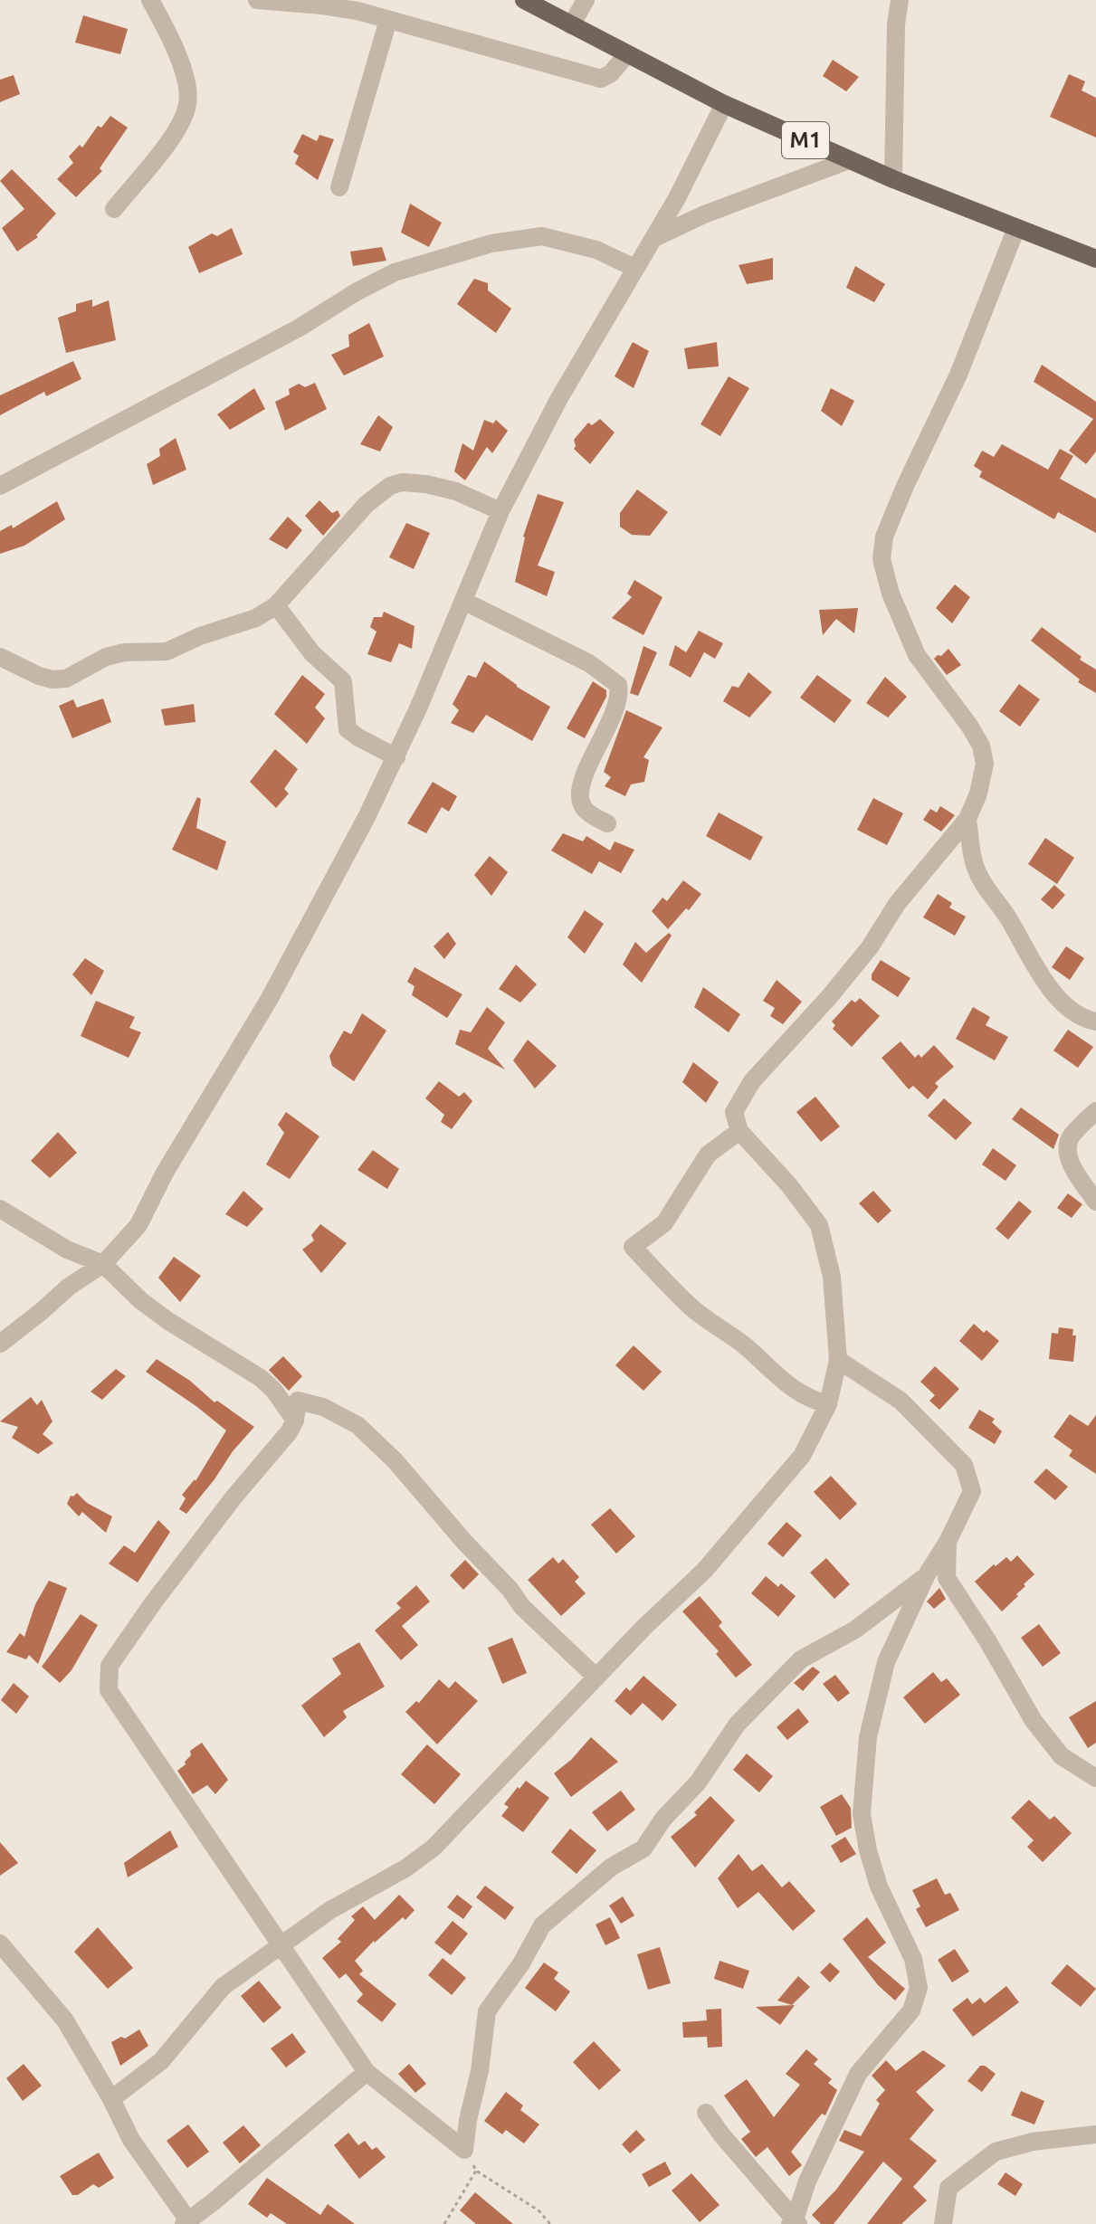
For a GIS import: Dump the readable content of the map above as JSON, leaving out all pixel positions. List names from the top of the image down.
{
  "streets": {
    "main road": ["M1"]
  }
}
